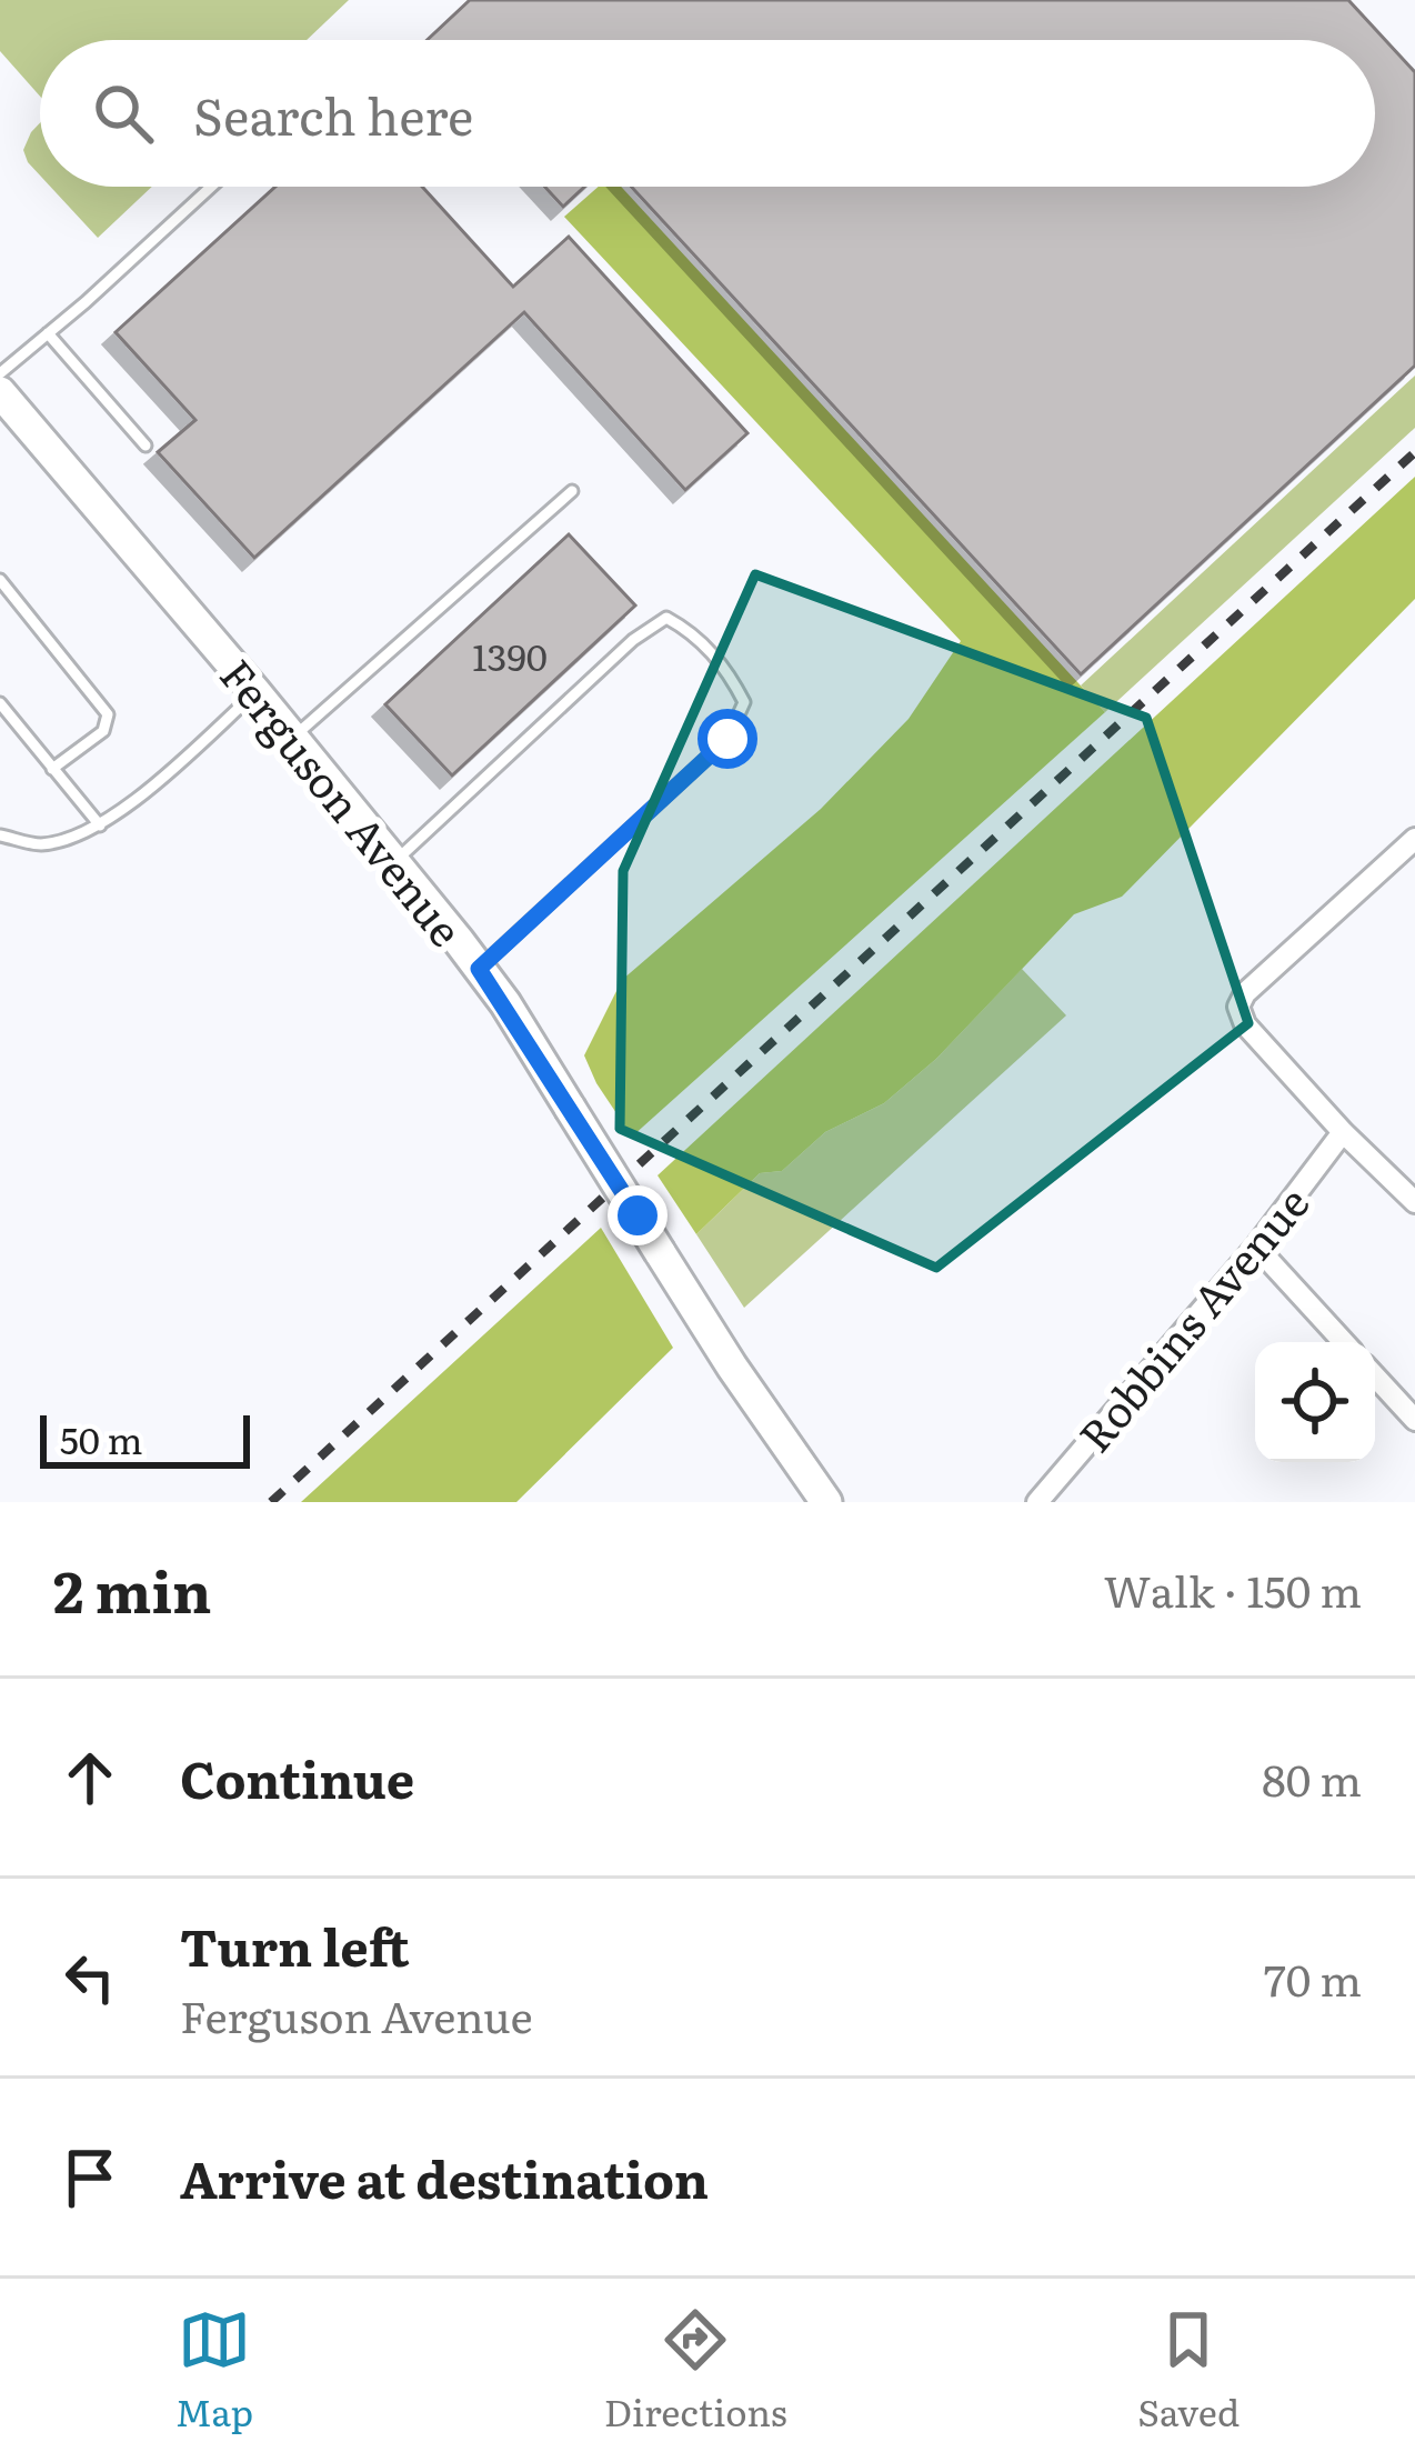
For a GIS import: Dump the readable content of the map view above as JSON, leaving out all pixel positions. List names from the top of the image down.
{
  "streets": {
    "street": ["Ferguson Avenue", "Robbins Avenue"]
  },
  "house_numbers": ["1390"],
  "scale_bar": "50 m",
  "page": {
    "search": "Search here",
    "scale": "50 m",
    "heading": ["2 min", "Walk · 150 m"],
    "list": [
      ["Continue", "80 m"],
      ["Turn left", "Ferguson Avenue", "70 m"],
      "Arrive at destination"
    ],
    "nav": ["Map", "Directions", "Saved"]
  }
}
